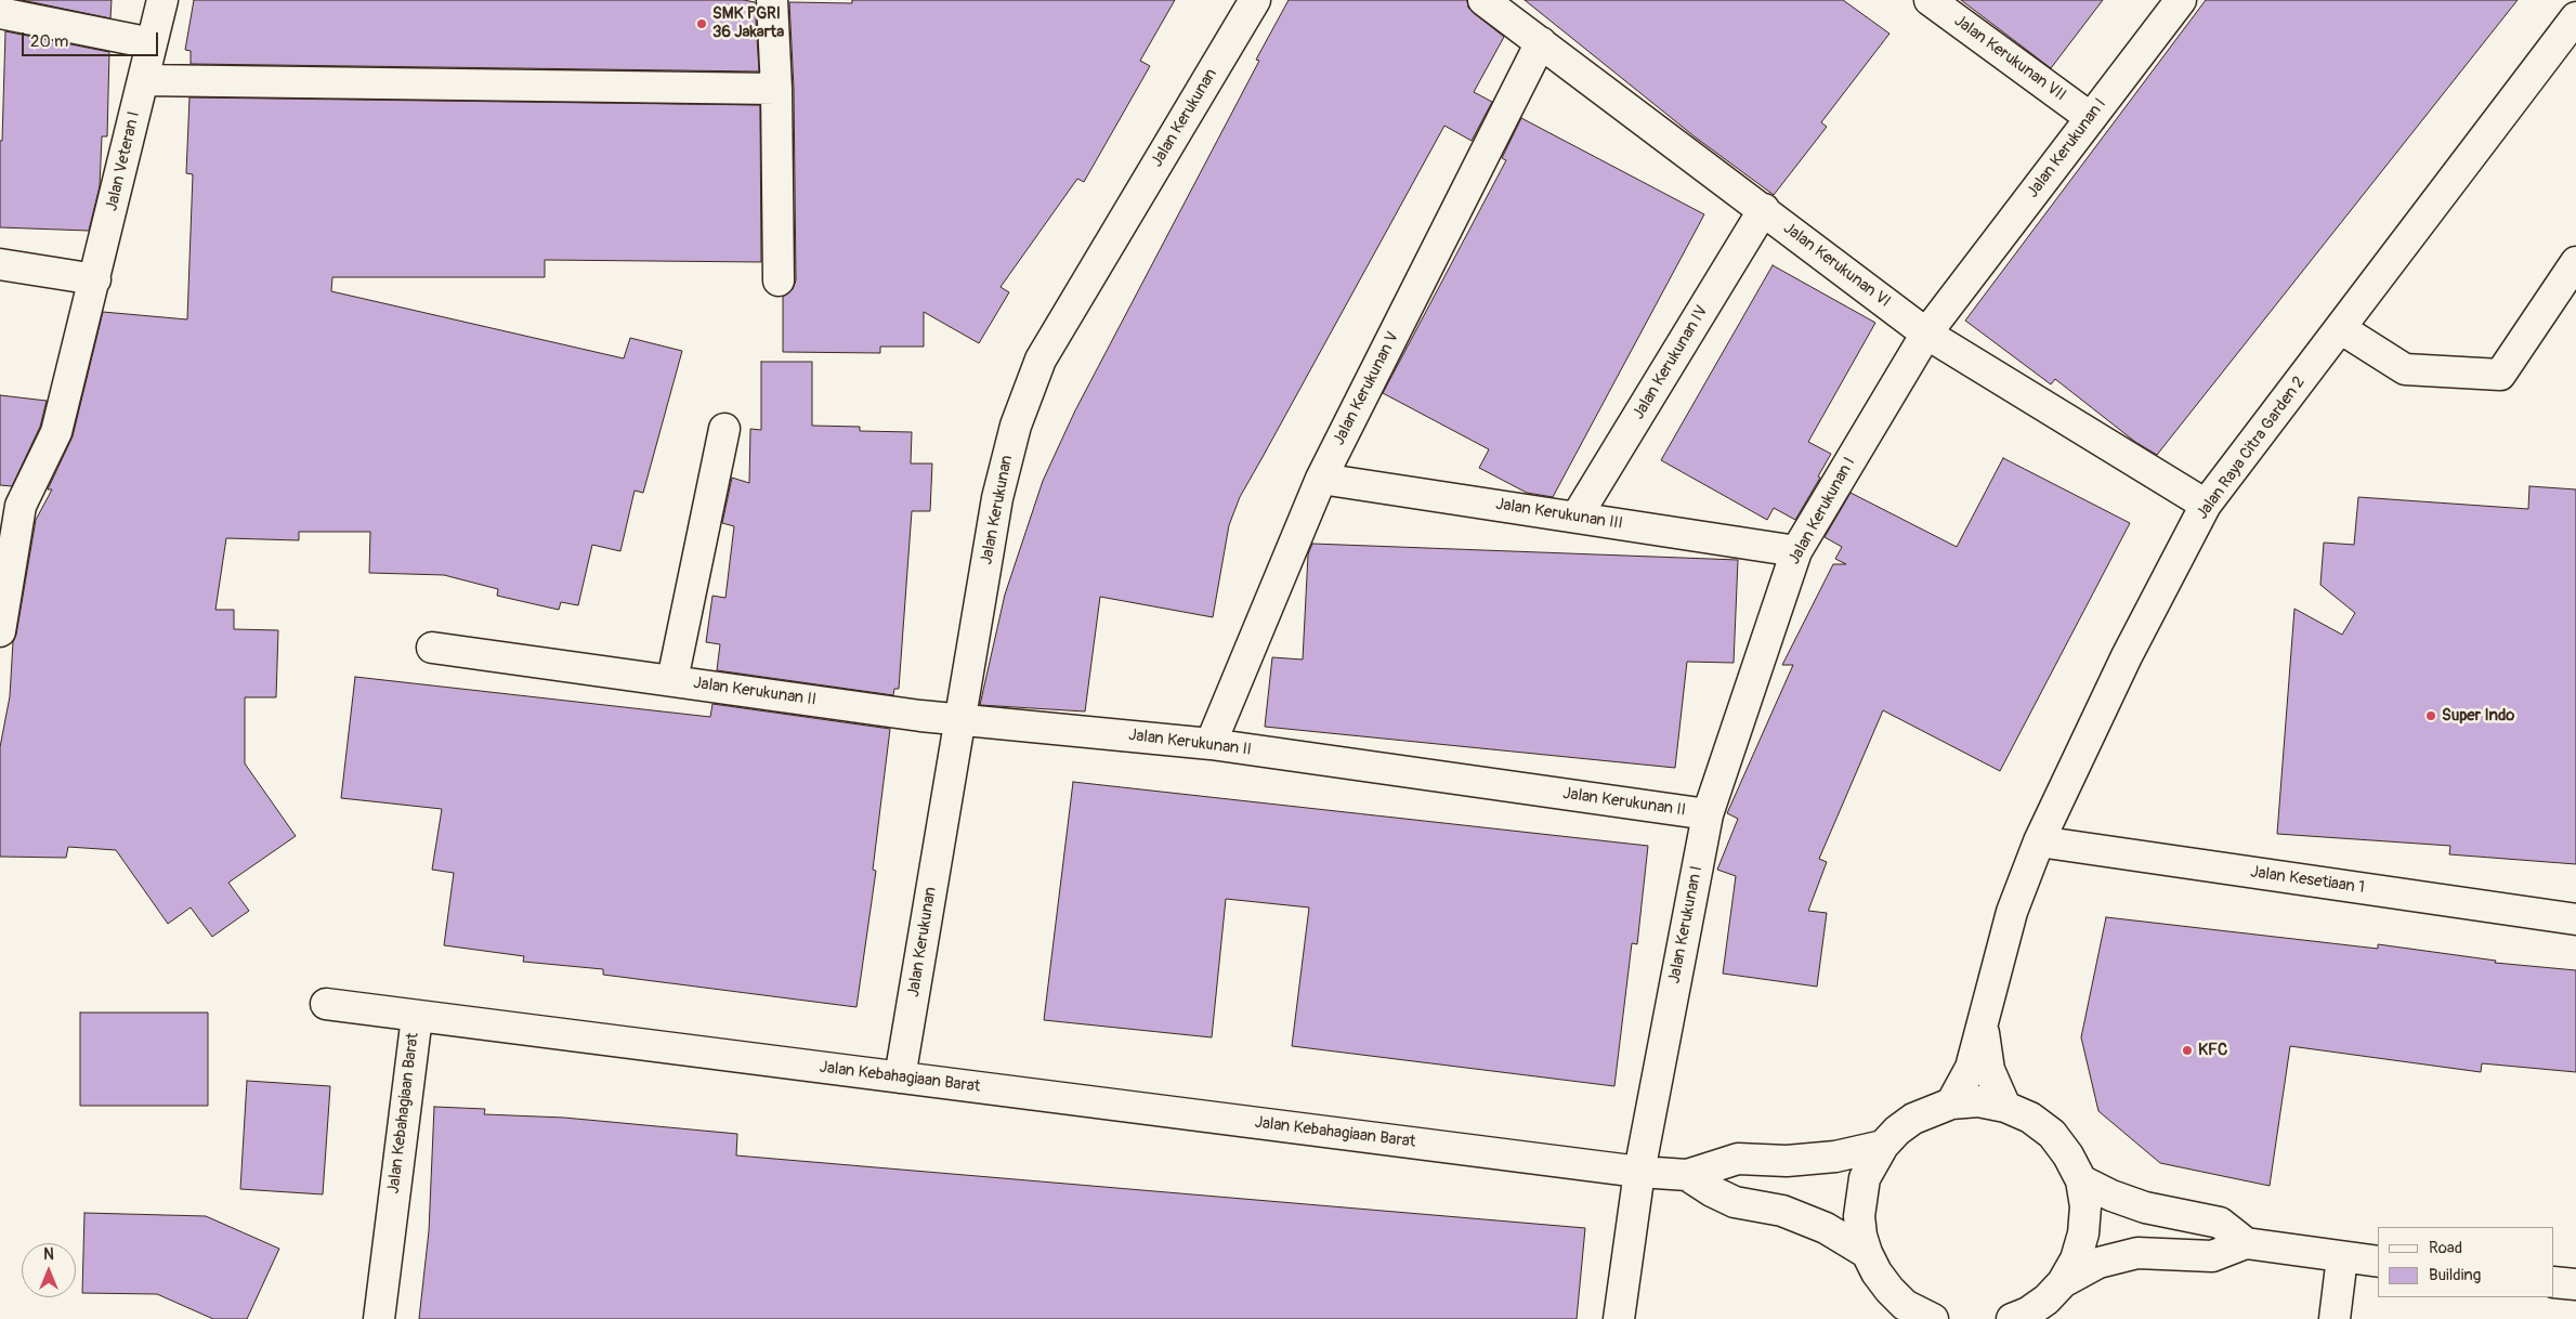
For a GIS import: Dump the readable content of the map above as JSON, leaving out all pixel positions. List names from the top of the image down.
{
  "streets": {
    "street": [
      "Jalan Kerukunan VII",
      "Jalan Kerukunan",
      "Jalan Kerukunan I",
      "Jalan Veteran I",
      "Jalan Kerukunan VI",
      "Jalan Kerukunan IV",
      "Jalan Kerukunan V",
      "Jalan Raya Citra Garden 2",
      "Jalan Kerukunan III",
      "Jalan Kerukunan II",
      "Jalan Kesetiaan 1",
      "Jalan Kebahagiaan Barat"
    ]
  },
  "crossings": [
    ["Jalan Kerukunan VII", "Jalan Kerukunan I"],
    ["Jalan Kerukunan", "Jalan Kerukunan II"],
    ["Jalan Kerukunan", "Jalan Kebahagiaan Barat"],
    ["Jalan Kerukunan I", "Jalan Kerukunan VI"],
    ["Jalan Kerukunan I", "Jalan Kerukunan III"],
    ["Jalan Kerukunan I", "Jalan Kerukunan II"],
    ["Jalan Kerukunan I", "Jalan Kebahagiaan Barat"],
    ["Jalan Kerukunan VI", "Jalan Kerukunan IV"],
    ["Jalan Kerukunan VI", "Jalan Kerukunan V"],
    ["Jalan Kerukunan VI", "Jalan Raya Citra Garden 2"],
    ["Jalan Kerukunan IV", "Jalan Kerukunan III"],
    ["Jalan Kerukunan V", "Jalan Kerukunan III"],
    ["Jalan Kerukunan V", "Jalan Kerukunan II"],
    ["Jalan Raya Citra Garden 2", "Jalan Kesetiaan 1"]
  ],
  "places": ["SMK PGRI 36 Jakarta", "Super Indo", "KFC"],
  "legend": ["Road", "Building"],
  "scale_bar": "20 m",
  "north": "top"
}
